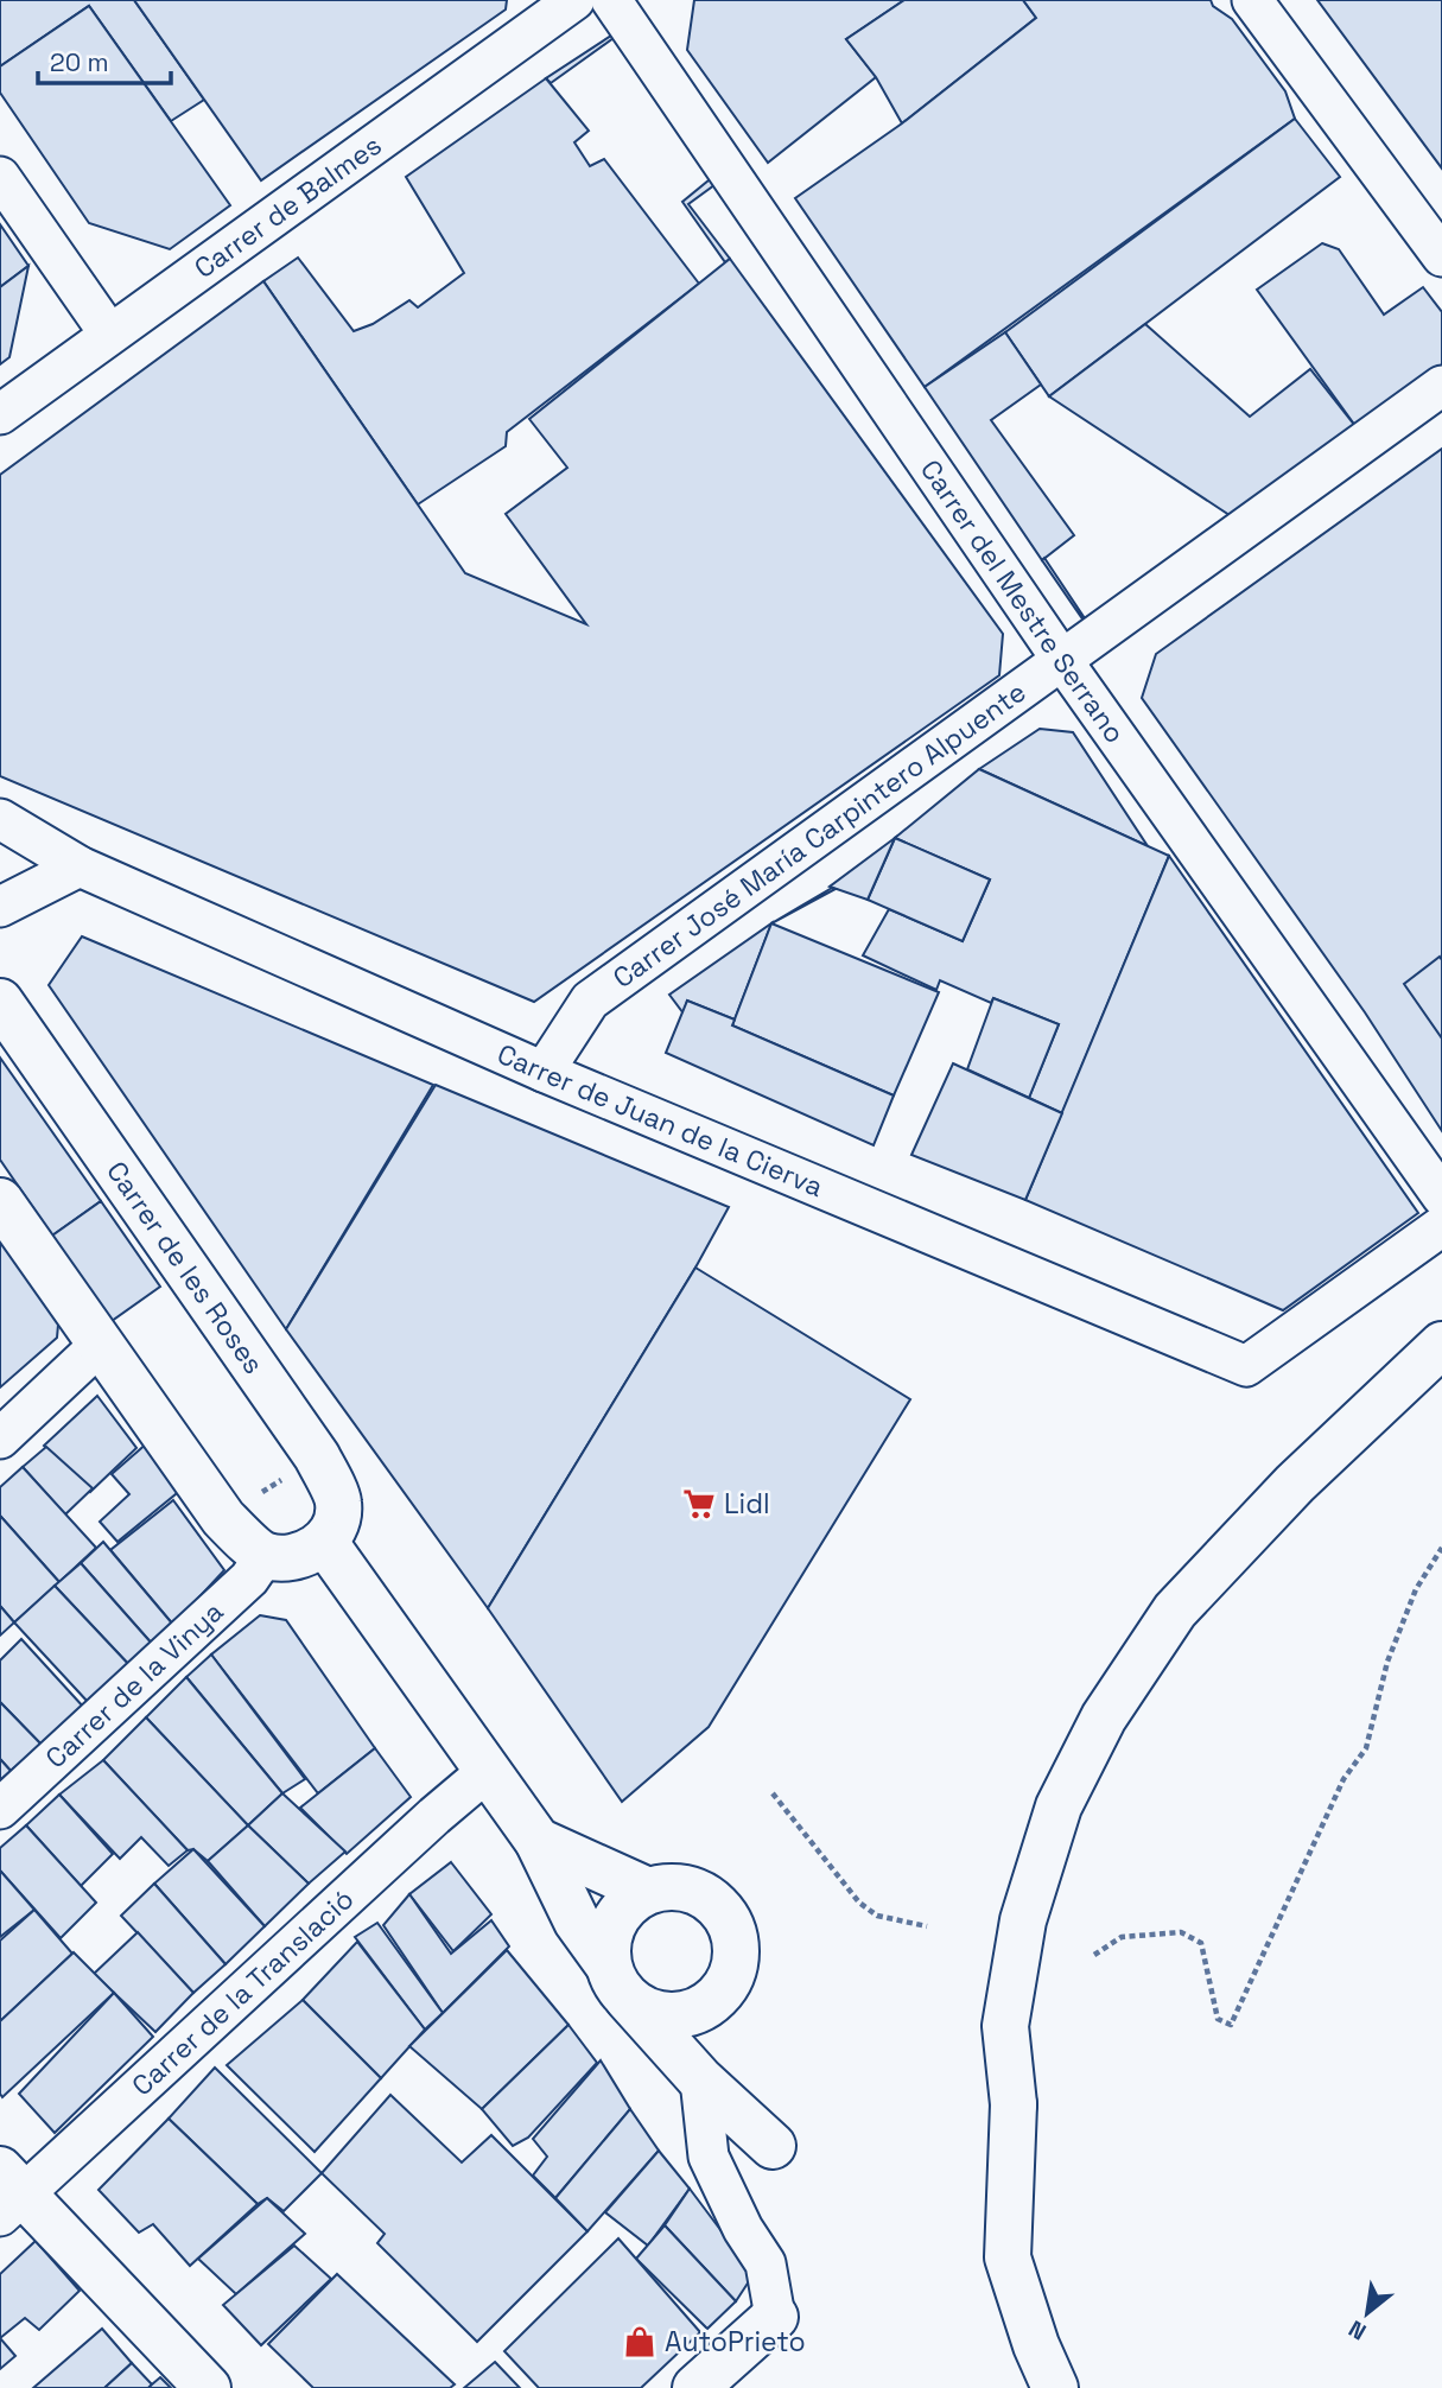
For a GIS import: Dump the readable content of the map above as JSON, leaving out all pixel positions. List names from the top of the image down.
{
  "streets": {
    "main road": ["Carrer de les Roses"],
    "street": [
      "Carrer de Balmes",
      "Carrer del Mestre Serrano",
      "Carrer José María Carpintero Alpuente",
      "Carrer de Juan de la Cierva",
      "Carrer de la Vinya",
      "Carrer de la Translació"
    ]
  },
  "crossings": [
    ["Carrer del Mestre Serrano", "Carrer José María Carpintero Alpuente"],
    ["Carrer José María Carpintero Alpuente", "Carrer de Juan de la Cierva"]
  ],
  "places": {
    "supermarket": ["Lidl"],
    "shop": ["AutoPrieto"]
  },
  "scale_bar": "20 m",
  "north": "bottom left"
}
